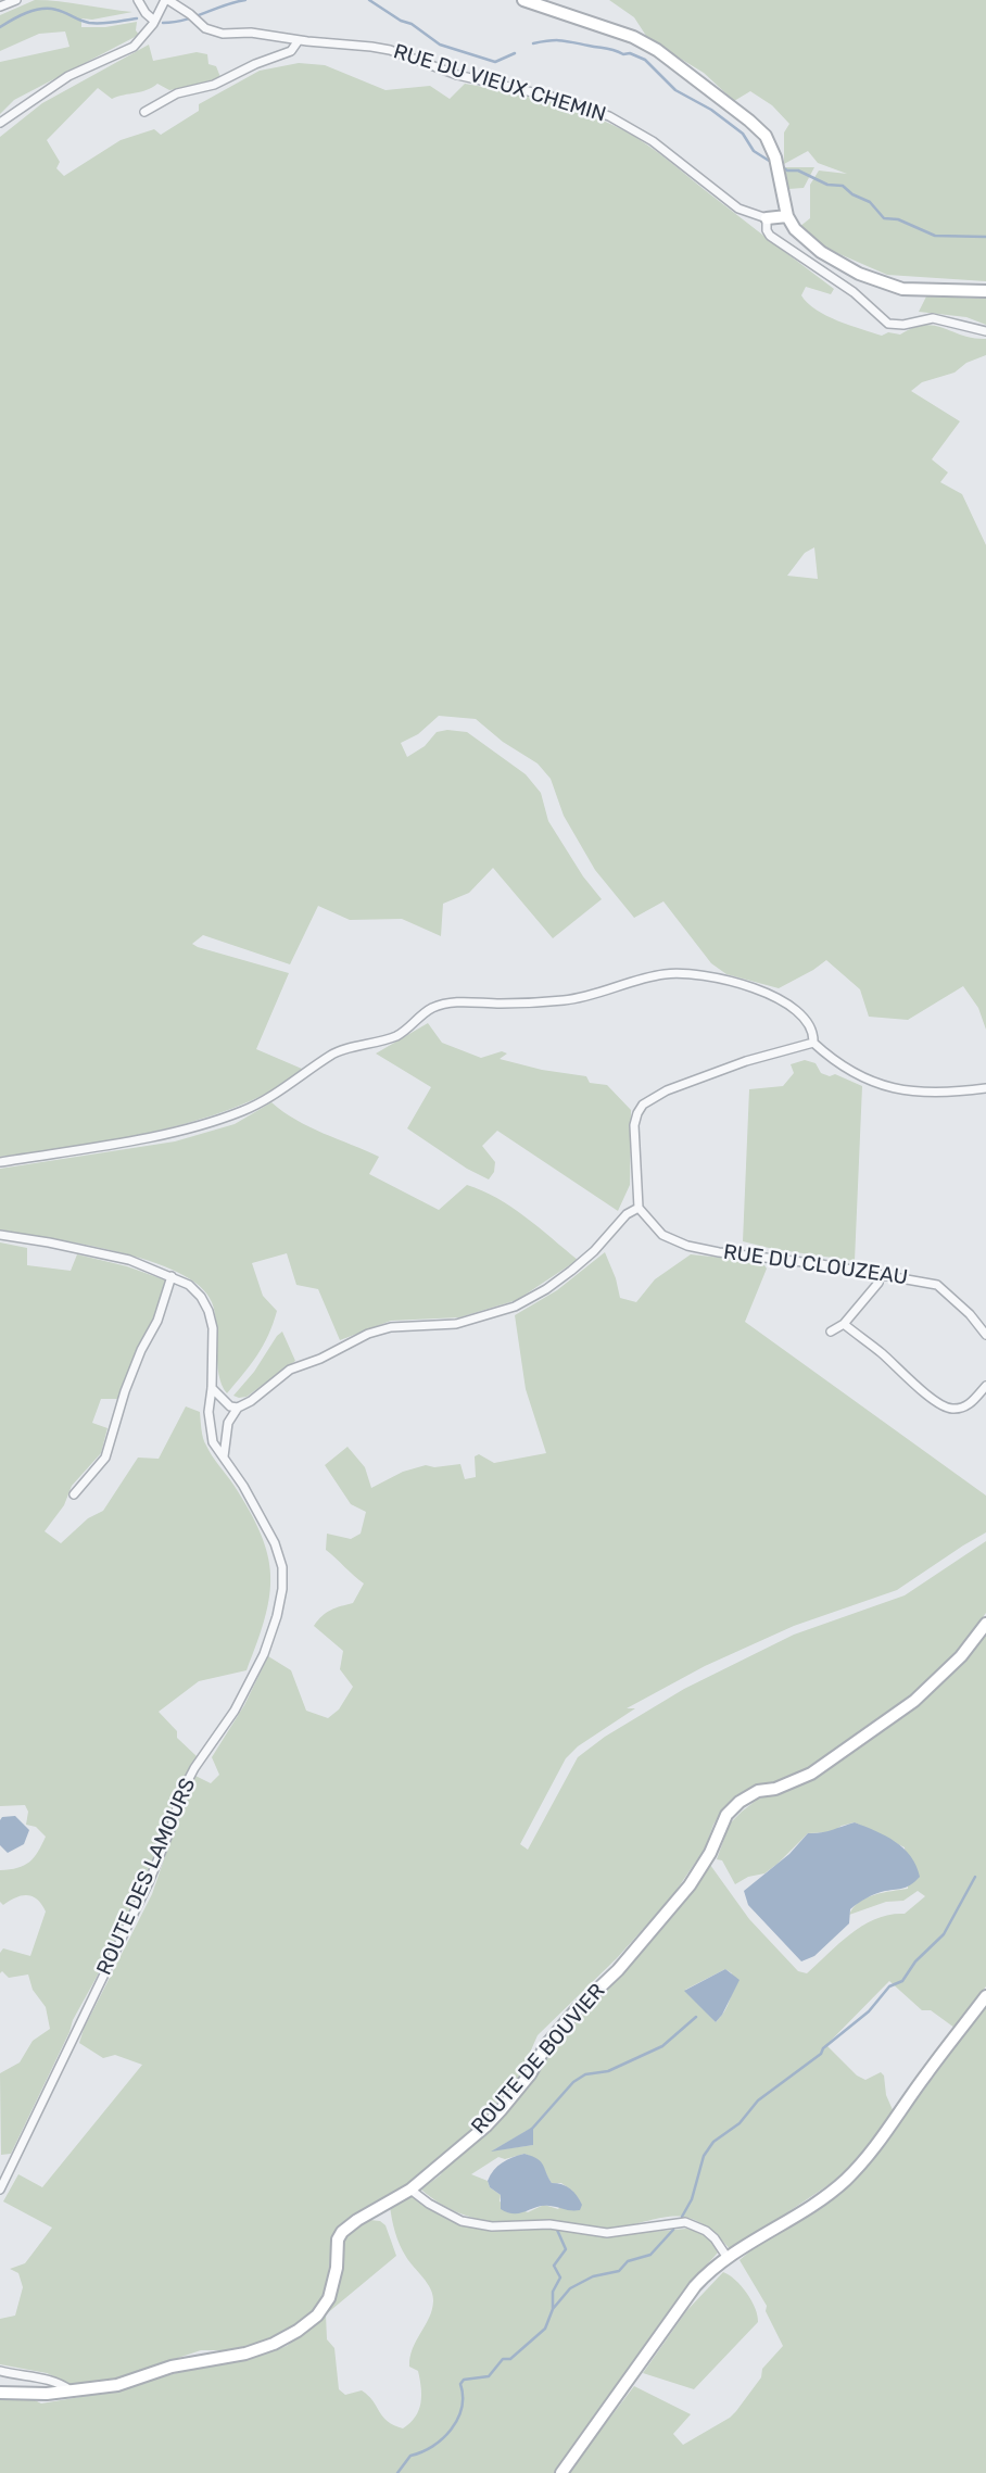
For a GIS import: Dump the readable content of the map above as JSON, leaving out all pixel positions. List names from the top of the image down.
{
  "streets": {
    "street": [
      "RUE DU VIEUX CHEMIN",
      "RUE DU CLOUZEAU",
      "ROUTE DES LAMOURS",
      "ROUTE DE BOUVIER"
    ]
  }
}
